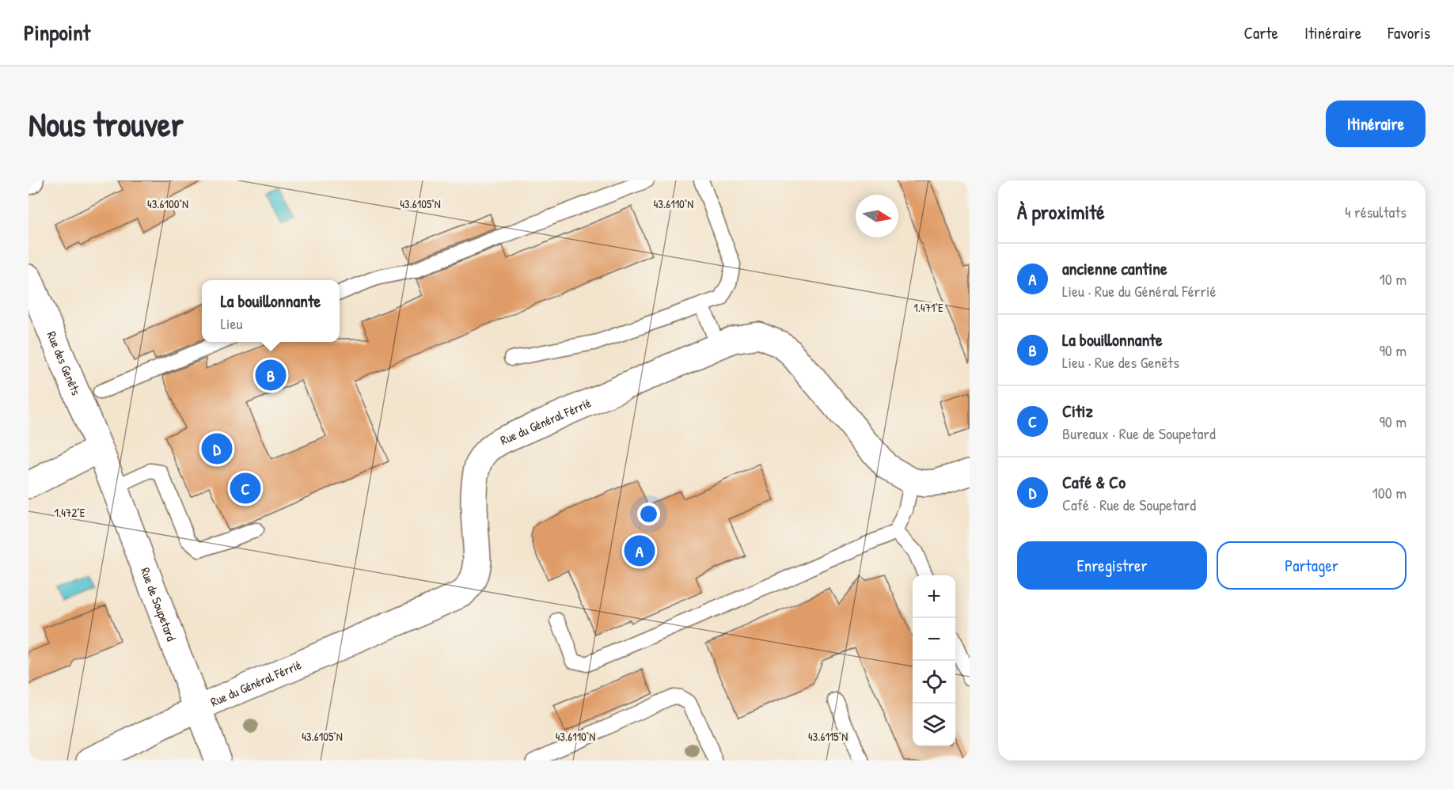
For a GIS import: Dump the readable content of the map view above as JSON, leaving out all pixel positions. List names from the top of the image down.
{
  "streets": {
    "street": ["Rue des Genêts", "Rue du Général Férrié", "Rue de Soupetard"]
  },
  "crossings": [
    ["Rue des Genêts", "Rue de Soupetard"],
    ["Rue du Général Férrié", "Rue de Soupetard"]
  ],
  "north": "right",
  "page": {
    "header": "Pinpoint",
    "nav": ["Carte", "Itinéraire", "Favoris"],
    "buttons": [
      "Itinéraire",
      ["Enregistrer", "Partager"]
    ],
    "title": "Nous trouver",
    "heading": ["À proximité", "4 résultats"],
    "list": [
      {
        "mark": "A",
        "name": "ancienne cantine",
        "note": "Lieu · Rue du Général Férrié",
        "value": "10 m"
      },
      {
        "mark": "B",
        "name": "La bouillonnante",
        "note": "Lieu · Rue des Genêts",
        "value": "90 m"
      },
      {
        "mark": "C",
        "name": "Citiz",
        "note": "Bureaux · Rue de Soupetard",
        "value": "90 m"
      },
      {
        "mark": "D",
        "name": "Café & Co",
        "note": "Café · Rue de Soupetard",
        "value": "100 m"
      }
    ],
    "popup": ["La bouillonnante", "Lieu"],
    "pins": [
      "B",
      "D",
      "C",
      "A"
    ],
    "map_buttons": ["+", "−"]
  },
  "coordinates": [
    "43.6100°N",
    "43.6105°N",
    "43.6110°N",
    "1.471°E",
    "1.472°E",
    "43.6115°N"
  ]
}
